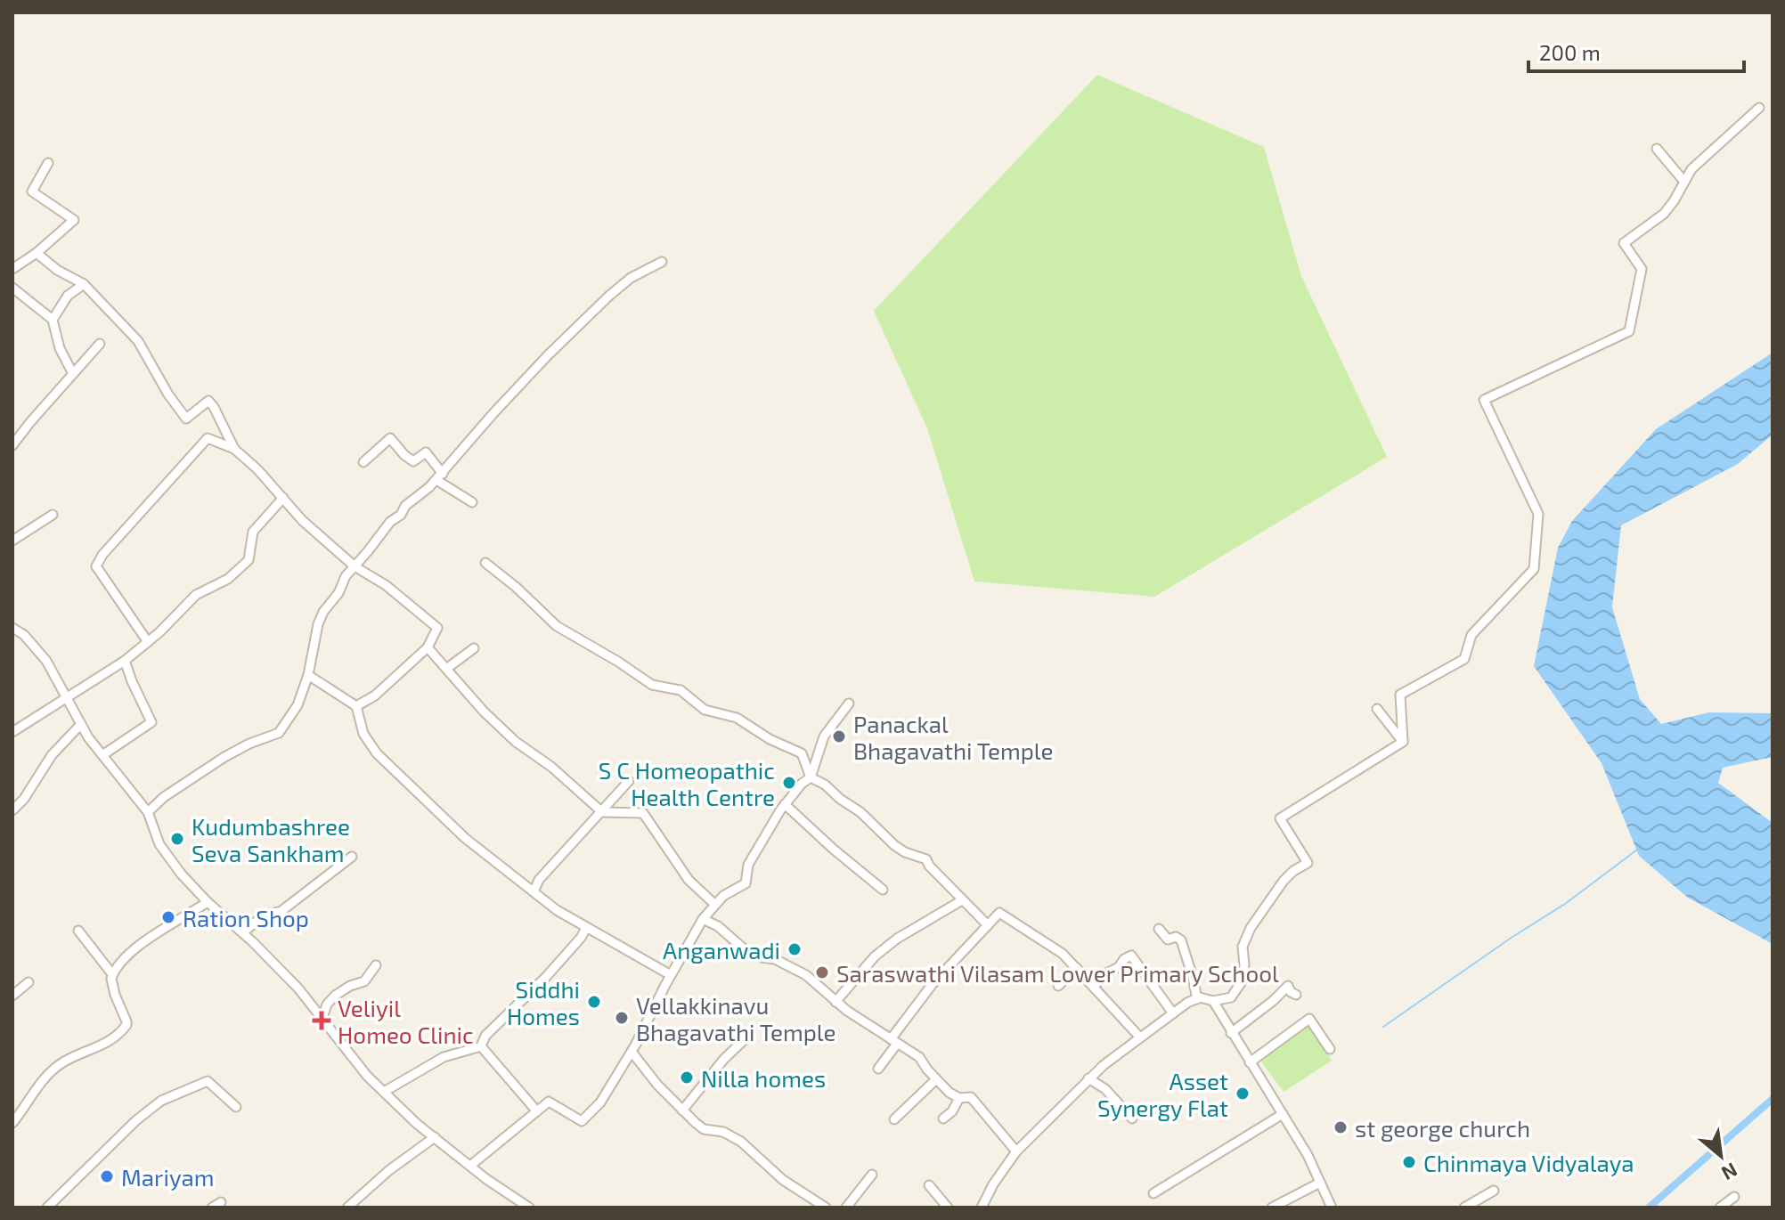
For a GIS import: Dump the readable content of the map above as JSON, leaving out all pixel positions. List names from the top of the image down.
{
  "places": {
    "other": [
      "Panackal Bhagavathi Temple",
      "S C Homeopathic Health Centre",
      "Kudumbashree Seva Sankham",
      "Ration Shop",
      "Anganwadi",
      "Saraswathi Vilasam Lower Primary School",
      "Siddhi Homes",
      "Vellakkinavu Bhagavathi Temple",
      "Nilla homes",
      "Asset Synergy Flat",
      "st george church",
      "Chinmaya Vidyalaya",
      "Mariyam"
    ],
    "health": ["Veliyil Homeo Clinic"]
  },
  "scale_bar": "200 m",
  "north": "bottom right"
}
